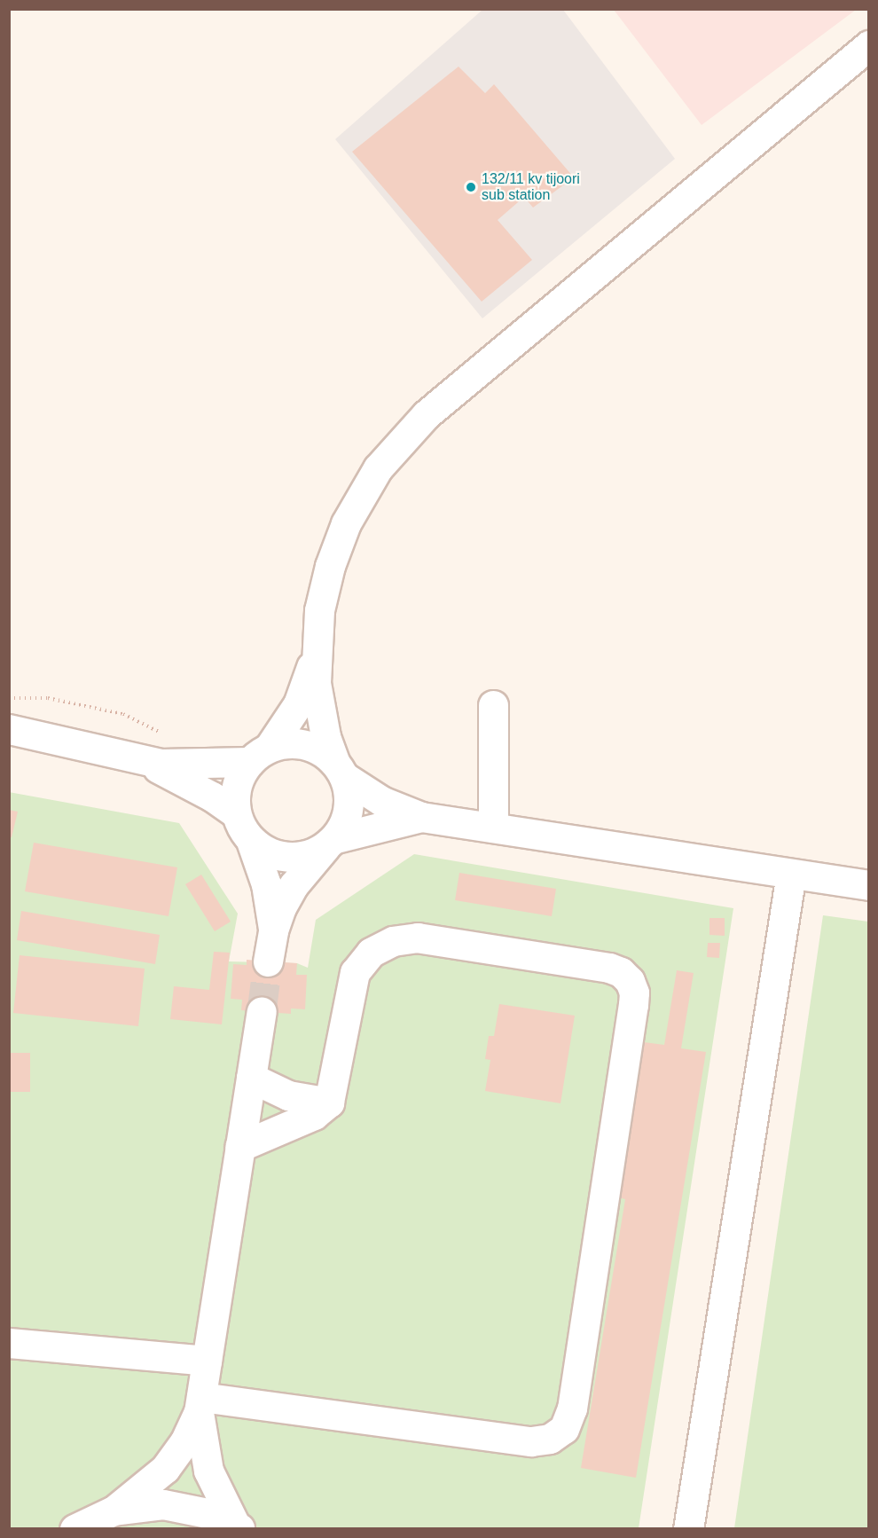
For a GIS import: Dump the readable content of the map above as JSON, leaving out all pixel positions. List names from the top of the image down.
{
  "places": ["132/11 kv tijoori sub station"]
}
